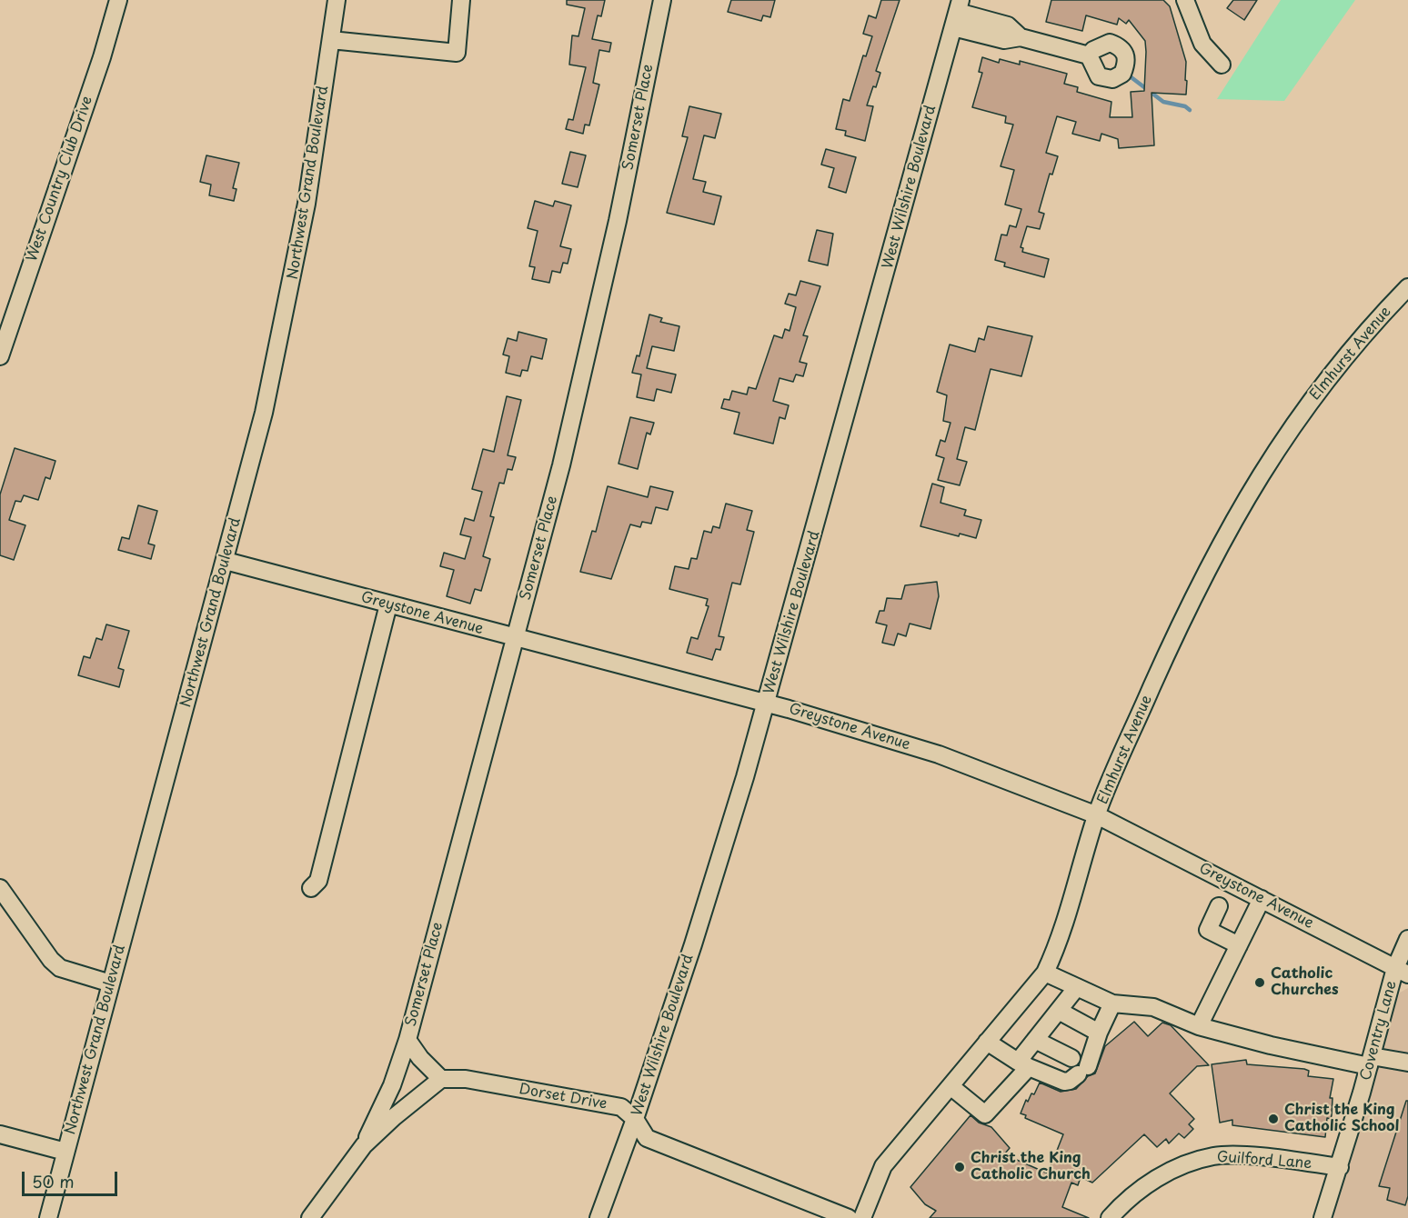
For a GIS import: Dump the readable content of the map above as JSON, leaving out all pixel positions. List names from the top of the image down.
{
  "streets": {
    "street": [
      "Somerset Place",
      "West Country Club Drive",
      "Northwest Grand Boulevard",
      "West Wilshire Boulevard",
      "Elmhurst Avenue",
      "Greystone Avenue",
      "Coventry Lane",
      "Dorset Drive",
      "Guilford Lane"
    ]
  },
  "crossings": [
    ["Somerset Place", "Greystone Avenue"],
    ["Somerset Place", "Dorset Drive"],
    ["Northwest Grand Boulevard", "Greystone Avenue"],
    ["West Wilshire Boulevard", "Greystone Avenue"],
    ["West Wilshire Boulevard", "Dorset Drive"],
    ["Elmhurst Avenue", "Greystone Avenue"],
    ["Greystone Avenue", "Coventry Lane"],
    ["Coventry Lane", "Guilford Lane"]
  ],
  "places": ["Catholic Churches", "Christ the King Catholic School", "Christ the King Catholic Church"],
  "scale_bar": "50 m"
}
